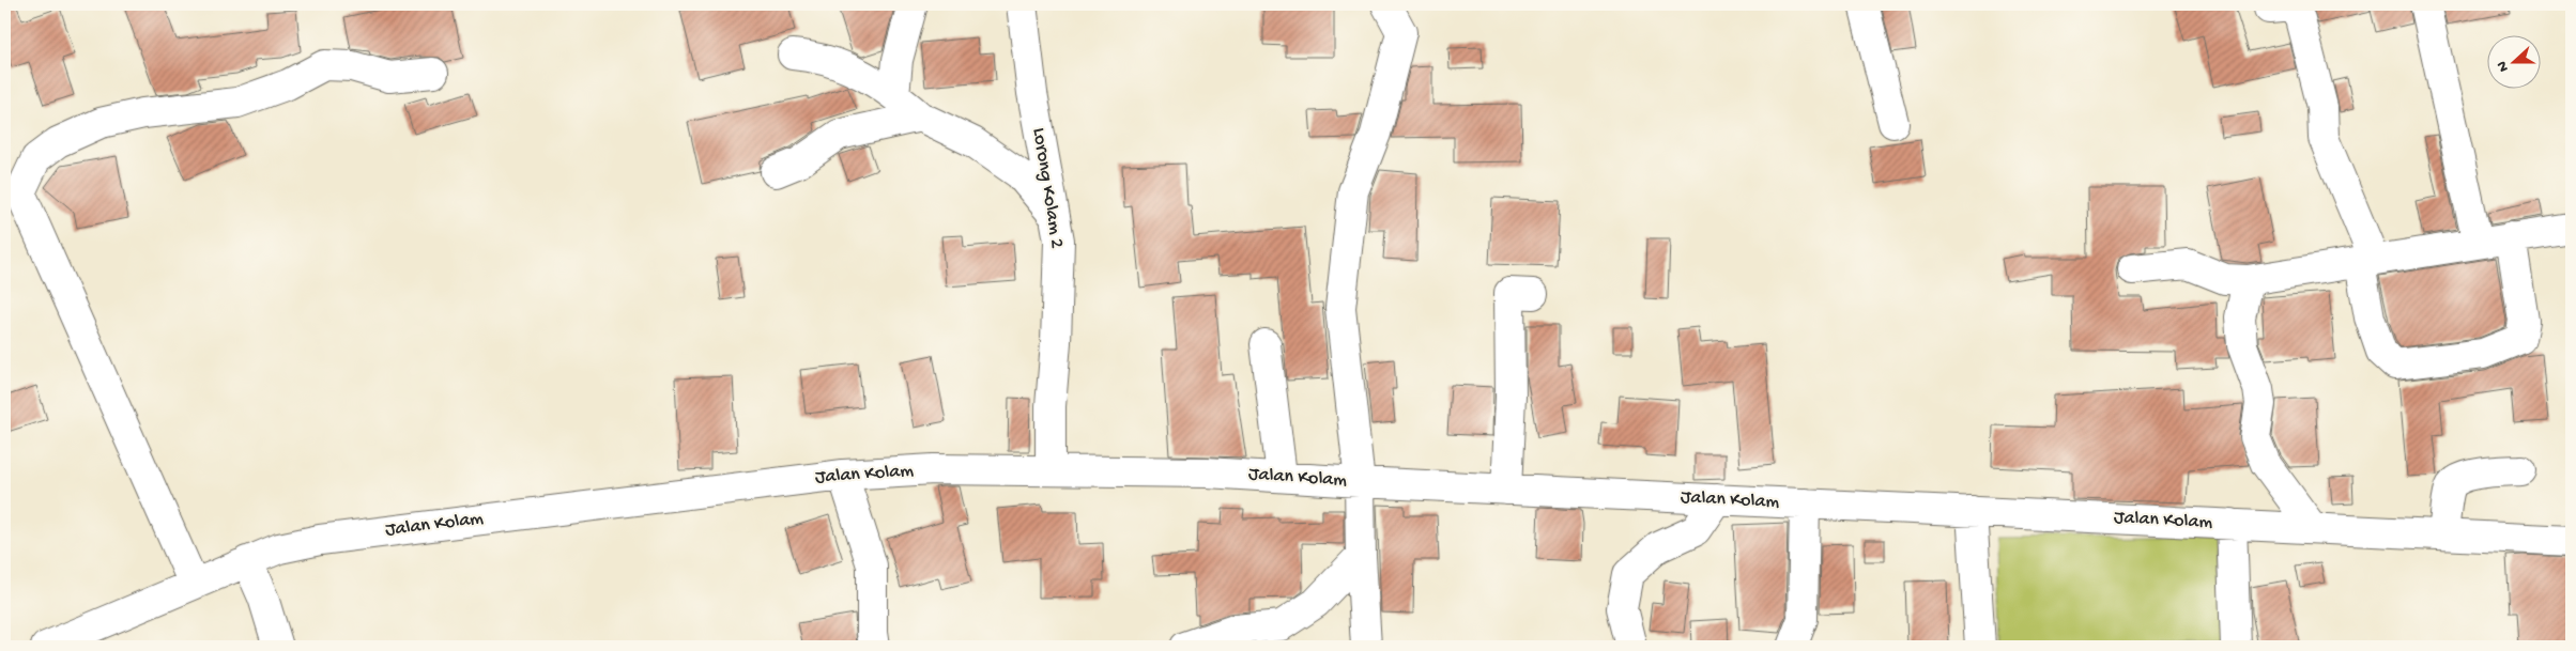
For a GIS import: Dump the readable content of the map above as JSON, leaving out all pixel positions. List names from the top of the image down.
{
  "streets": {
    "street": ["Lorong Kolam 2", "Jalan Kolam"]
  },
  "crossings": [
    ["Lorong Kolam 2", "Jalan Kolam"]
  ],
  "north": "left"
}
